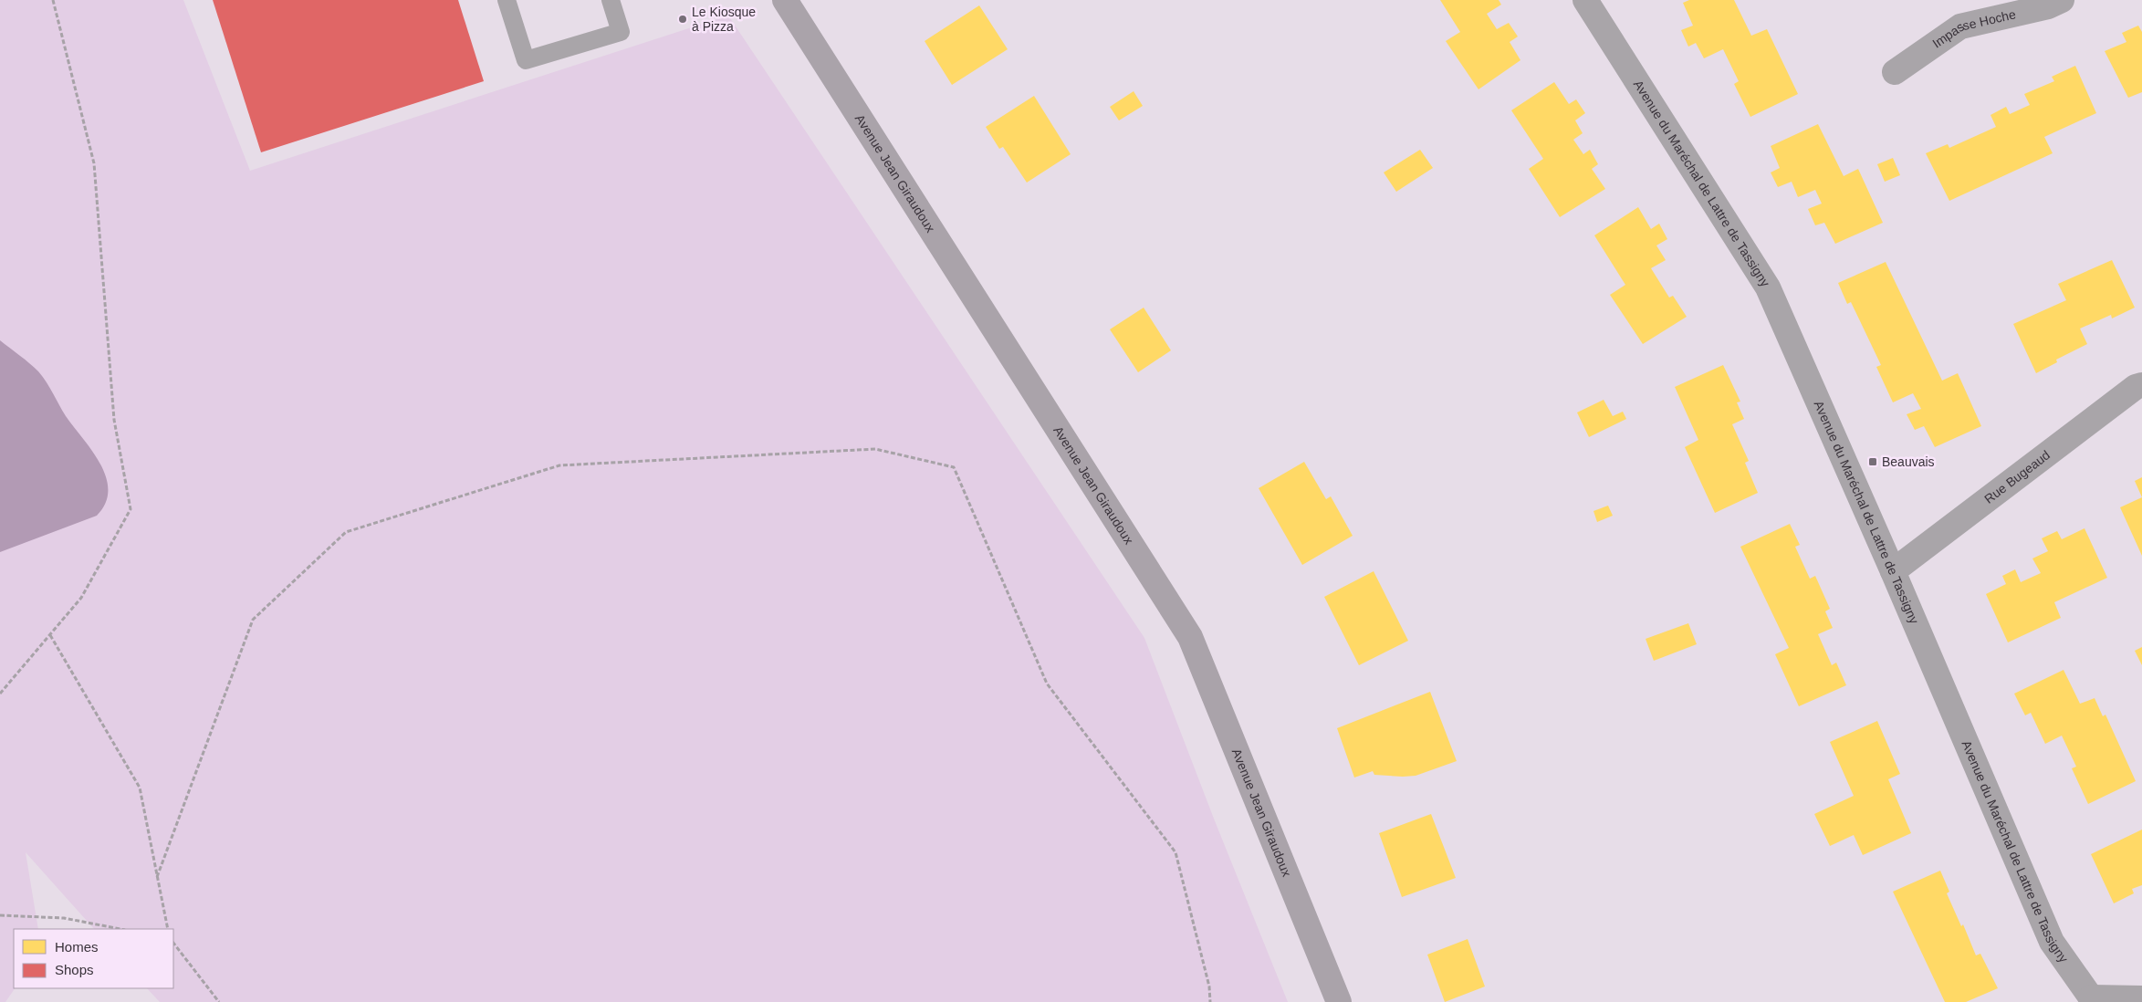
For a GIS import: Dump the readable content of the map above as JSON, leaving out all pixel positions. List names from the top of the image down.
{
  "streets": {
    "street": [
      "Impasse Hoche",
      "Avenue Jean Giraudoux",
      "Avenue du Maréchal de Lattre de Tassigny",
      "Rue Bugeaud"
    ]
  },
  "crossings": [
    ["Avenue du Maréchal de Lattre de Tassigny", "Rue Bugeaud"]
  ],
  "places": {
    "other": ["Le Kiosque à Pizza"],
    "transit": ["Beauvais"]
  },
  "legend": ["Homes", "Shops"]
}
